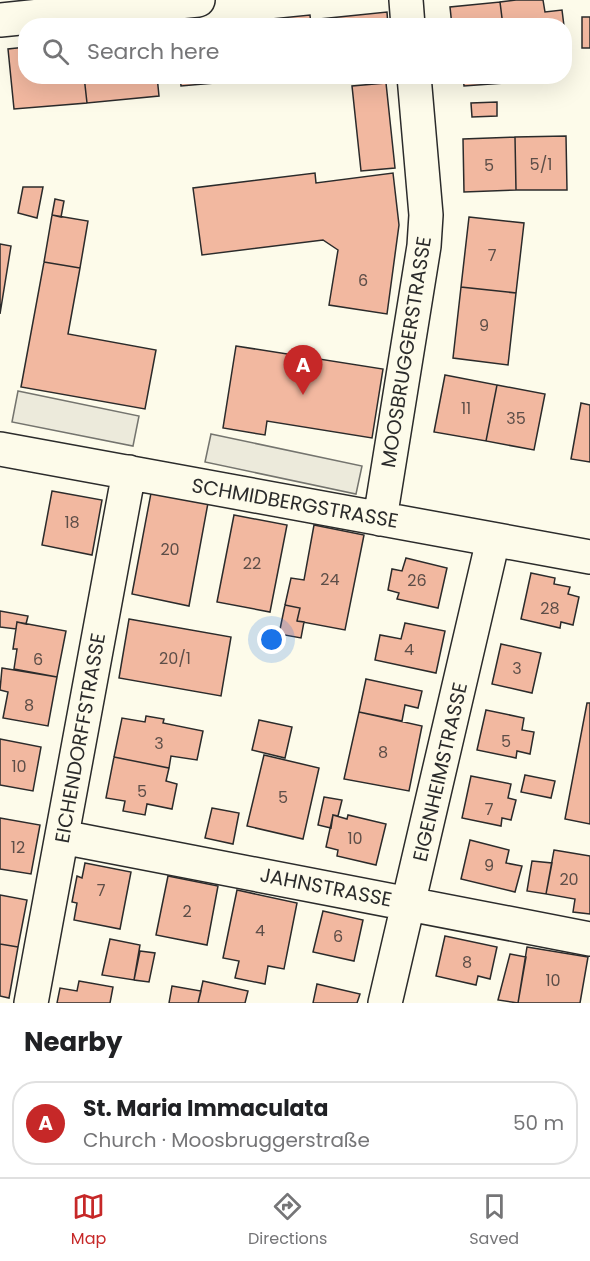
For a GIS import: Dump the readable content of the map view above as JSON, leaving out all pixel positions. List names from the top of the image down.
{
  "streets": {
    "street": [
      "MOOSBRUGGERSTRASSE",
      "SCHMIDBERGSTRASSE",
      "EICHENDORFFSTRASSE",
      "EIGENHEIMSTRASSE",
      "JAHNSTRASSE"
    ]
  },
  "crossings": [
    ["MOOSBRUGGERSTRASSE", "SCHMIDBERGSTRASSE"],
    ["SCHMIDBERGSTRASSE", "EICHENDORFFSTRASSE"],
    ["SCHMIDBERGSTRASSE", "EIGENHEIMSTRASSE"],
    ["EICHENDORFFSTRASSE", "JAHNSTRASSE"],
    ["EIGENHEIMSTRASSE", "JAHNSTRASSE"]
  ],
  "house_numbers": [
    "5/1",
    "5",
    "7",
    "6",
    "9",
    "11",
    "35",
    "18",
    "20",
    "22",
    "24",
    "26",
    "28",
    "4",
    "20/1",
    "6",
    "3",
    "8",
    "5",
    "3",
    "8",
    "10",
    "5",
    "5",
    "7",
    "10",
    "12",
    "9",
    "20",
    "7",
    "2",
    "4",
    "6",
    "8",
    "10"
  ],
  "page": {
    "search": "Search here",
    "pins": "A",
    "heading": "Nearby",
    "list": [
      {
        "mark": "A",
        "name": "St. Maria Immaculata",
        "note": "Church · Moosbruggerstraße",
        "value": "50 m"
      }
    ],
    "nav": ["Map", "Directions", "Saved"]
  }
}
